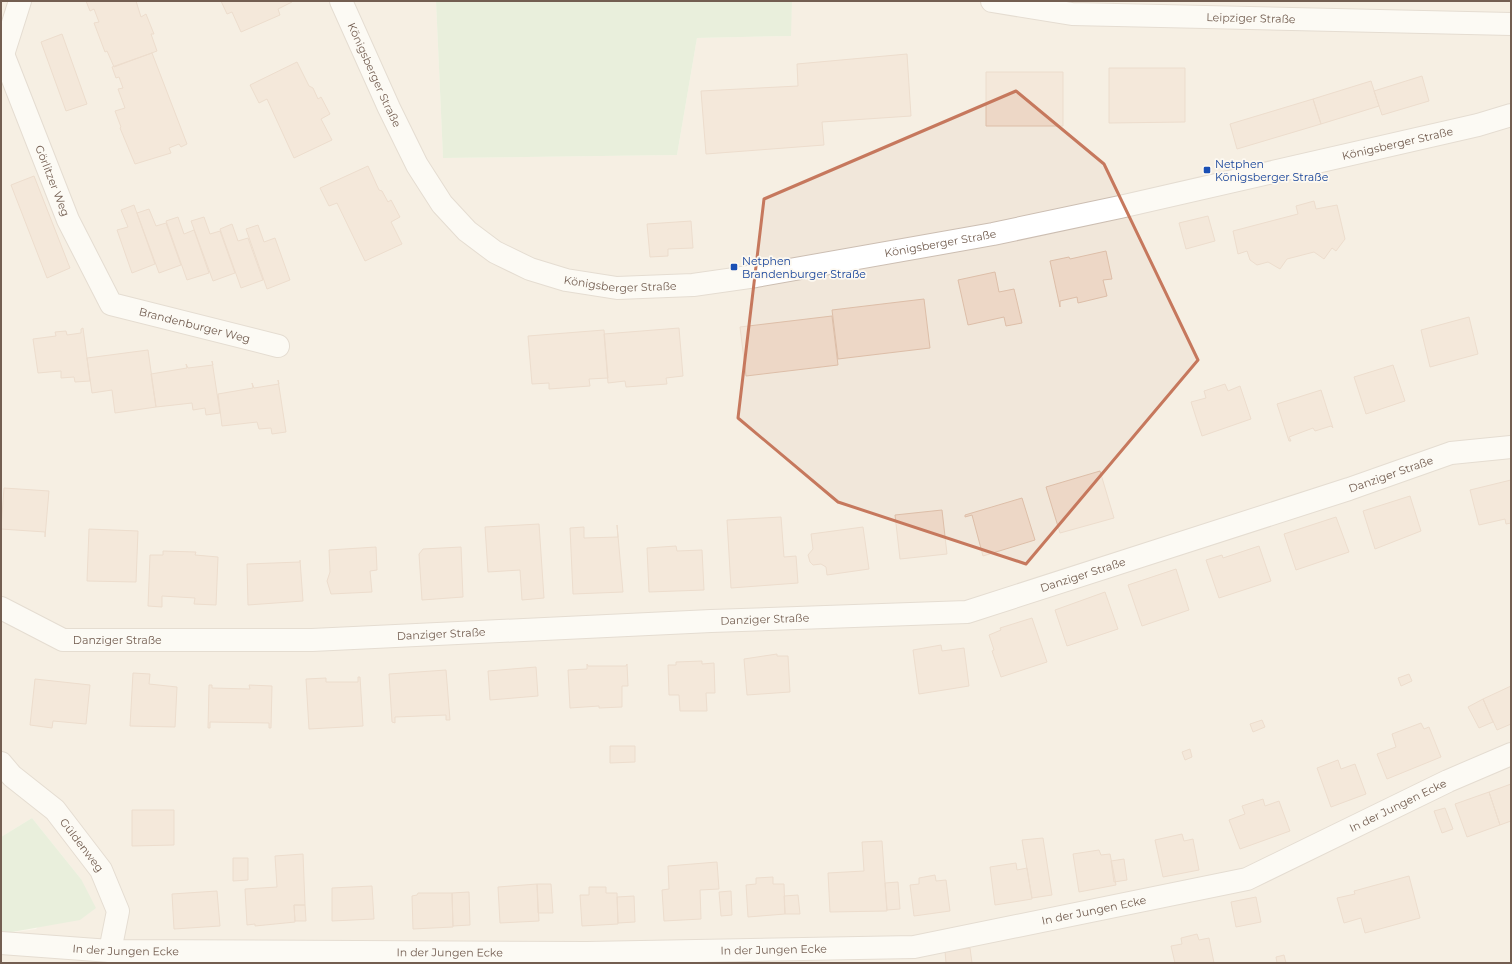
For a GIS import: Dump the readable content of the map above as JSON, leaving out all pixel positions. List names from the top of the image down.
{
  "streets": {
    "street": [
      "Leipziger Straße",
      "Königsberger Straße",
      "Görlitzer Weg",
      "Brandenburger Weg",
      "Danziger Straße",
      "In der Jungen Ecke",
      "Güldenweg"
    ]
  },
  "crossings": [
    ["Görlitzer Weg", "Brandenburger Weg"],
    ["In der Jungen Ecke", "Güldenweg"]
  ],
  "places": {
    "transit": ["Netphen Königsberger Straße", "Netphen Brandenburger Straße"]
  }
}
